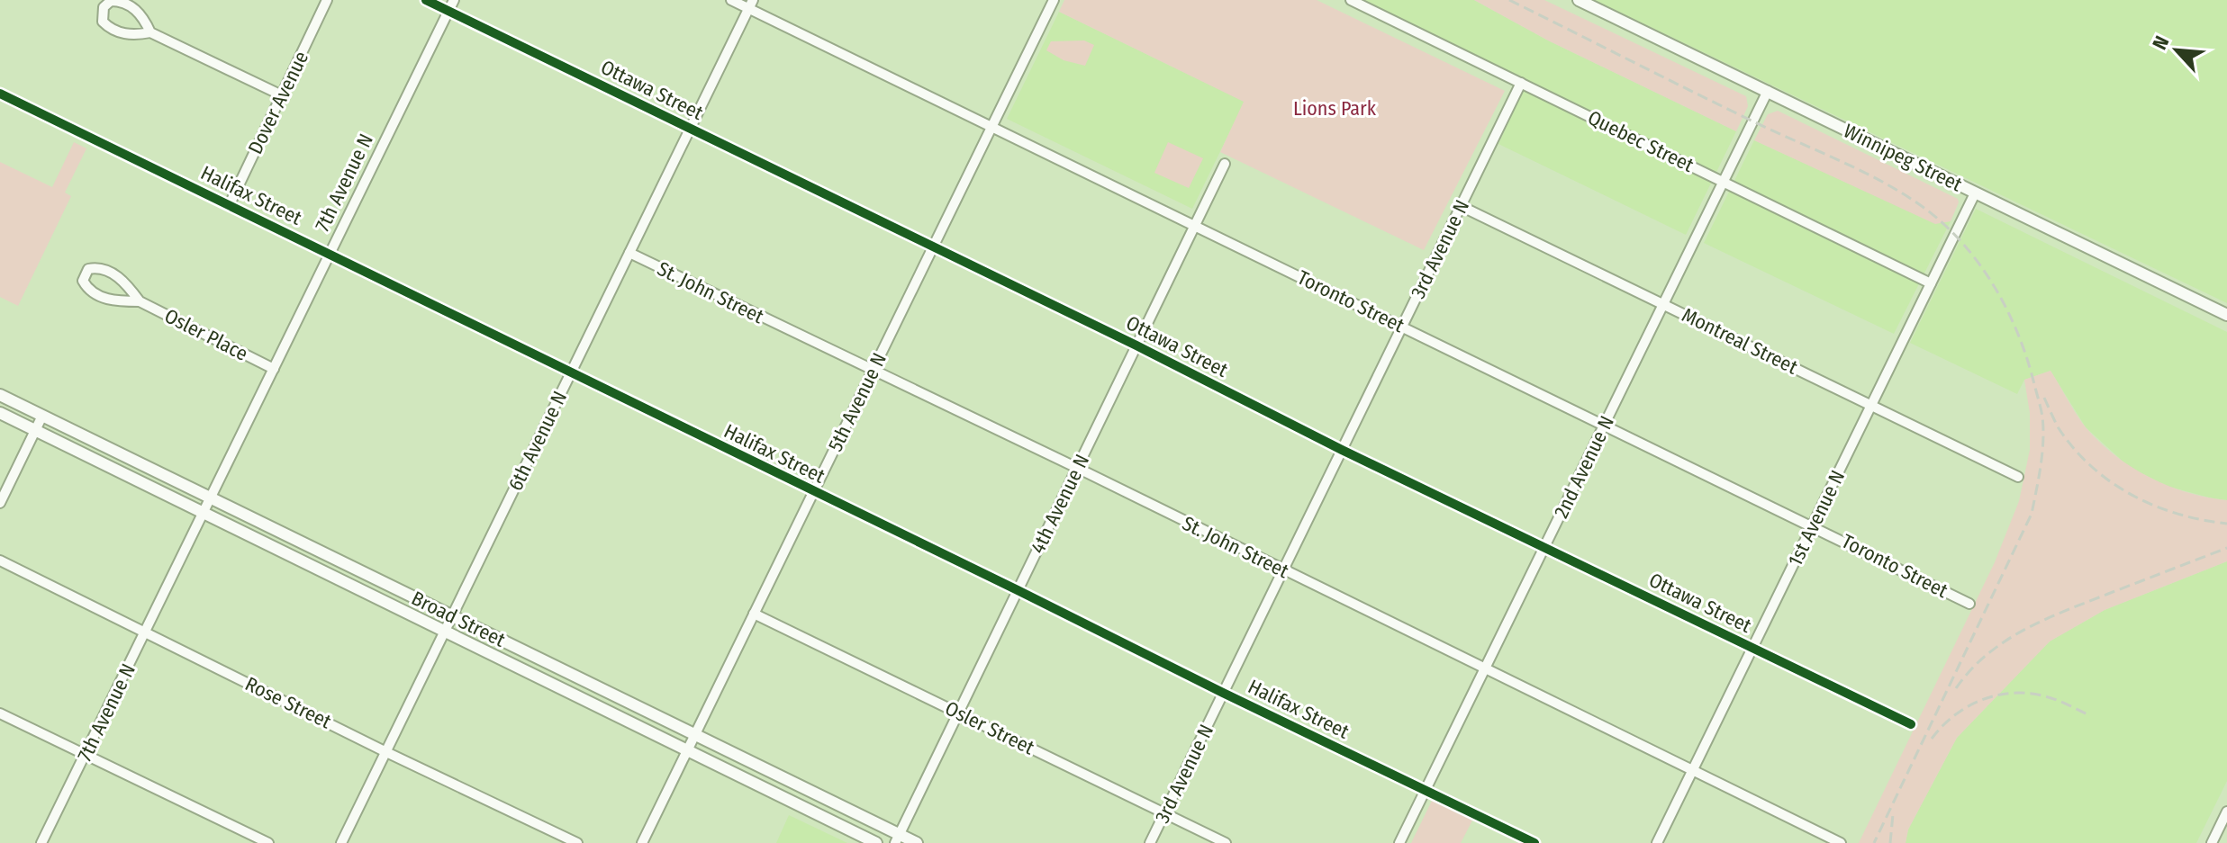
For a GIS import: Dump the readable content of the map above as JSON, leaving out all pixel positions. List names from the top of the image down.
{
  "streets": {
    "main road": ["Winnipeg Street", "Broad Street"],
    "street": [
      "Ottawa Street",
      "Dover Avenue",
      "Quebec Street",
      "7th Avenue N",
      "Halifax Street",
      "3rd Avenue N",
      "St. John Street",
      "Toronto Street",
      "Osler Place",
      "Montreal Street",
      "5th Avenue N",
      "6th Avenue N",
      "2nd Avenue N",
      "4th Avenue N",
      "1st Avenue N",
      "Rose Street",
      "Osler Street"
    ]
  },
  "crossings": [
    ["Ottawa Street", "7th Avenue N"],
    ["Ottawa Street", "3rd Avenue N"],
    ["Ottawa Street", "5th Avenue N"],
    ["Ottawa Street", "6th Avenue N"],
    ["Ottawa Street", "2nd Avenue N"],
    ["Ottawa Street", "4th Avenue N"],
    ["Ottawa Street", "1st Avenue N"],
    ["Dover Avenue", "Halifax Street"],
    ["Quebec Street", "3rd Avenue N"],
    ["Quebec Street", "2nd Avenue N"],
    ["Quebec Street", "1st Avenue N"],
    ["Winnipeg Street", "2nd Avenue N"],
    ["Winnipeg Street", "1st Avenue N"],
    ["7th Avenue N", "Halifax Street"],
    ["7th Avenue N", "Osler Place"],
    ["7th Avenue N", "Broad Street"],
    ["7th Avenue N", "Rose Street"],
    ["Halifax Street", "3rd Avenue N"],
    ["Halifax Street", "5th Avenue N"],
    ["Halifax Street", "6th Avenue N"],
    ["Halifax Street", "2nd Avenue N"],
    ["Halifax Street", "4th Avenue N"],
    ["3rd Avenue N", "St. John Street"],
    ["3rd Avenue N", "Toronto Street"],
    ["3rd Avenue N", "Montreal Street"],
    ["3rd Avenue N", "Osler Street"],
    ["St. John Street", "5th Avenue N"],
    ["St. John Street", "6th Avenue N"],
    ["St. John Street", "2nd Avenue N"],
    ["St. John Street", "4th Avenue N"],
    ["St. John Street", "1st Avenue N"],
    ["Toronto Street", "5th Avenue N"],
    ["Toronto Street", "6th Avenue N"],
    ["Toronto Street", "2nd Avenue N"],
    ["Toronto Street", "4th Avenue N"],
    ["Toronto Street", "1st Avenue N"],
    ["Montreal Street", "2nd Avenue N"],
    ["Montreal Street", "1st Avenue N"],
    ["5th Avenue N", "Broad Street"],
    ["5th Avenue N", "Osler Street"],
    ["6th Avenue N", "Broad Street"],
    ["6th Avenue N", "Rose Street"],
    ["4th Avenue N", "Broad Street"],
    ["4th Avenue N", "Osler Street"]
  ],
  "parks": ["Lions Park"],
  "north": "top left"
}
